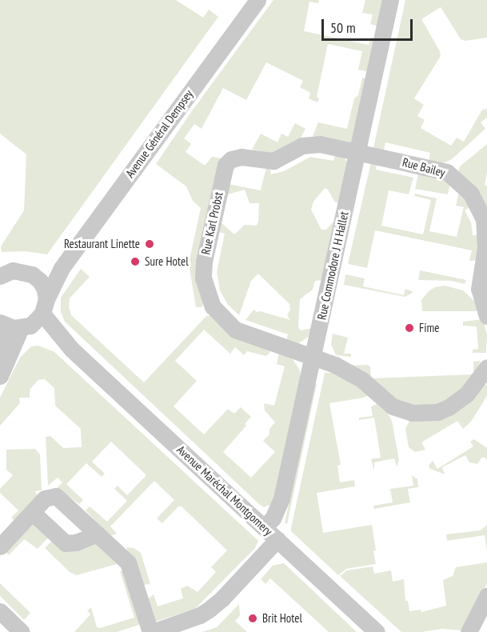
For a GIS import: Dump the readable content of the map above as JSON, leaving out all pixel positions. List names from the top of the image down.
{
  "streets": {
    "street": [
      "Avenue Général Dempsey",
      "Rue Bailey",
      "Rue Karl Probst",
      "Rue Commodore J H Hallet",
      "Avenue Maréchal Montgomery"
    ]
  },
  "crossings": [
    ["Avenue Général Dempsey", "Avenue Maréchal Montgomery"],
    ["Rue Bailey", "Rue Karl Probst"],
    ["Rue Bailey", "Rue Commodore J H Hallet"],
    ["Rue Karl Probst", "Rue Commodore J H Hallet"],
    ["Rue Commodore J H Hallet", "Avenue Maréchal Montgomery"]
  ],
  "places": [
    "Restaurant Linette",
    "Sure Hotel",
    "Fime",
    "Brit Hotel"
  ],
  "scale_bar": "50 m"
}
